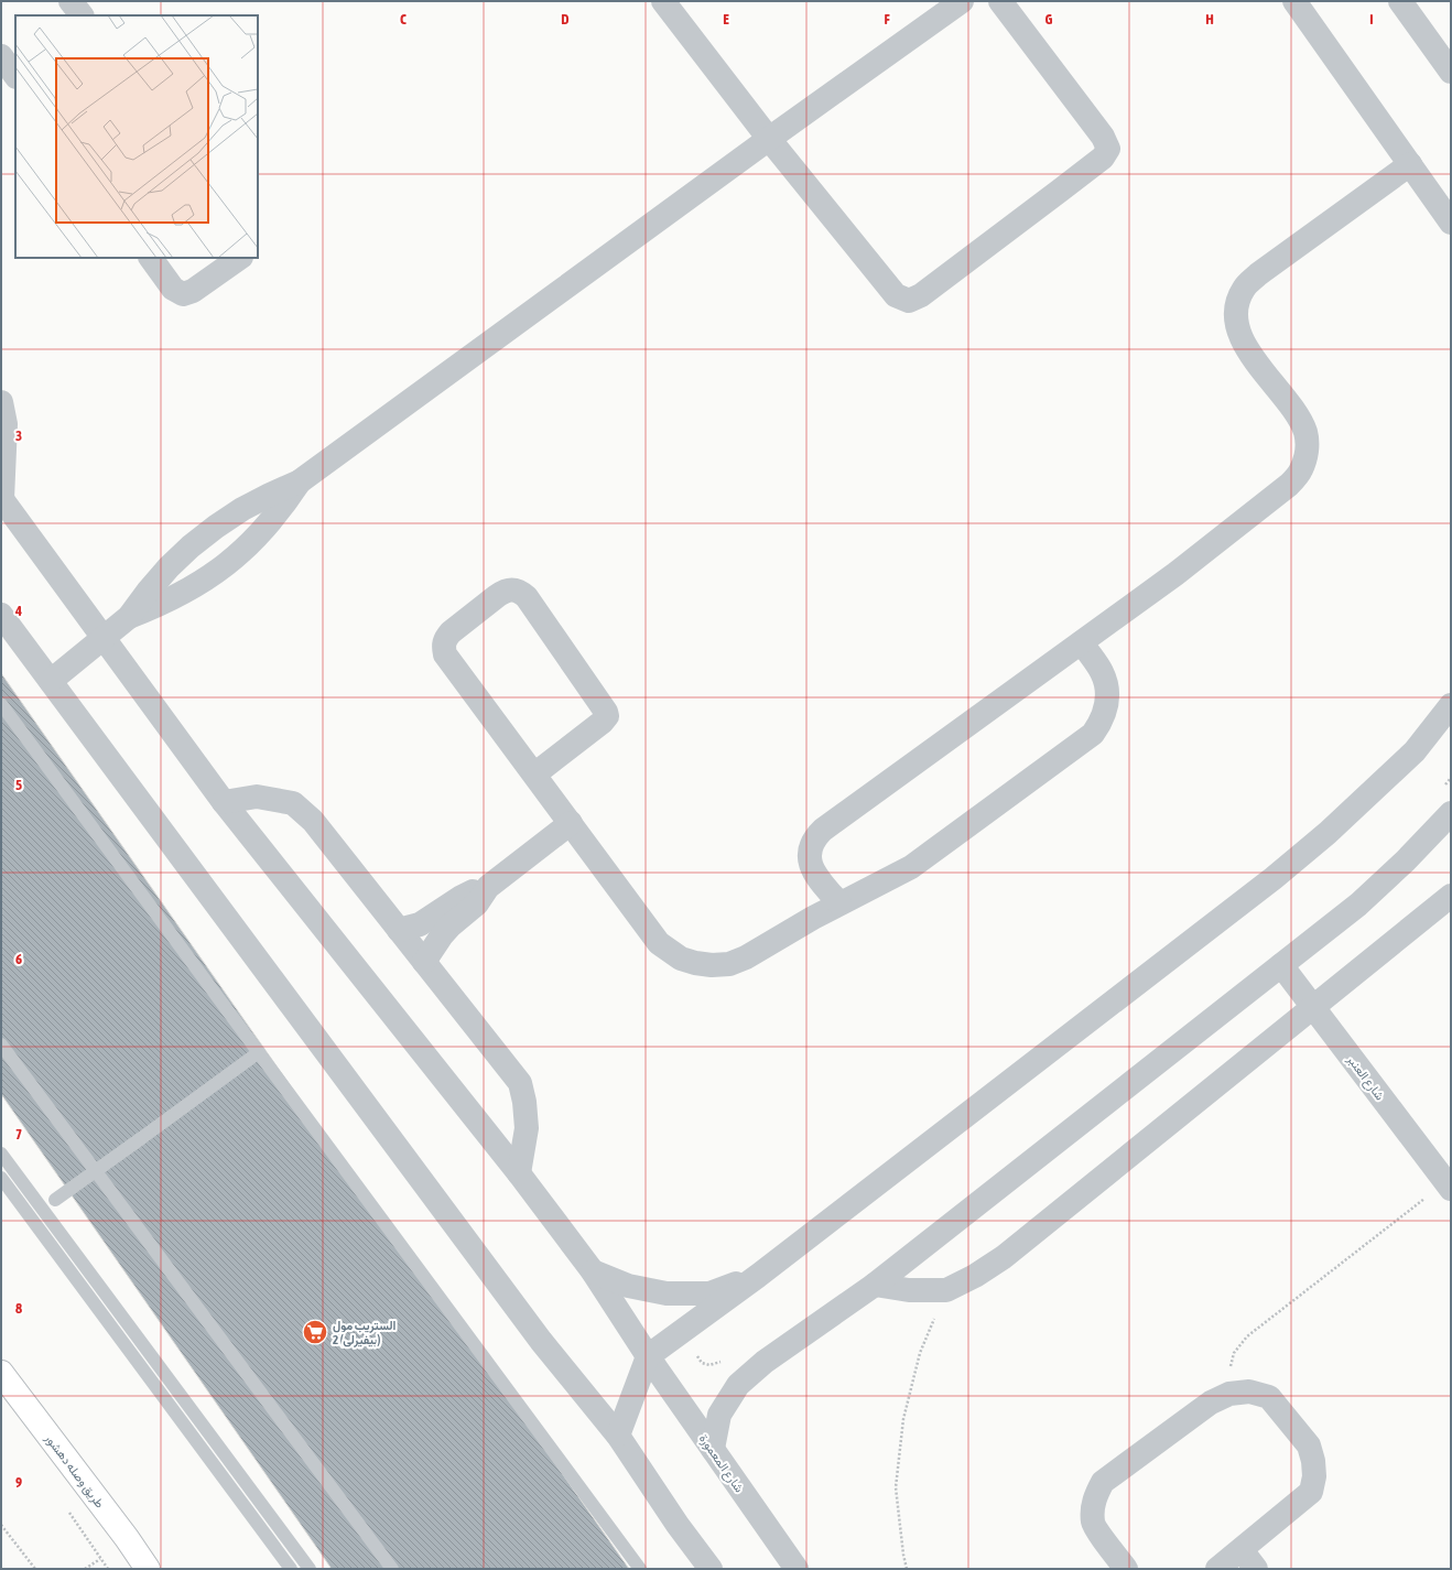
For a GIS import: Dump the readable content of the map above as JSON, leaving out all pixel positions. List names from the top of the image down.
{
  "streets": {
    "main road": ["طريق وصله دهشور"],
    "street": ["شارع العنبر", "شارع المعمورة"]
  },
  "places": {
    "supermarket": ["الستريب مول 2 (بيفيرلى)"]
  },
  "grid": {
    "columns": [
      "C",
      "D",
      "E",
      "F",
      "G",
      "H",
      "I"
    ],
    "rows": [
      "3",
      "4",
      "5",
      "6",
      "7",
      "8",
      "9"
    ]
  }
}
